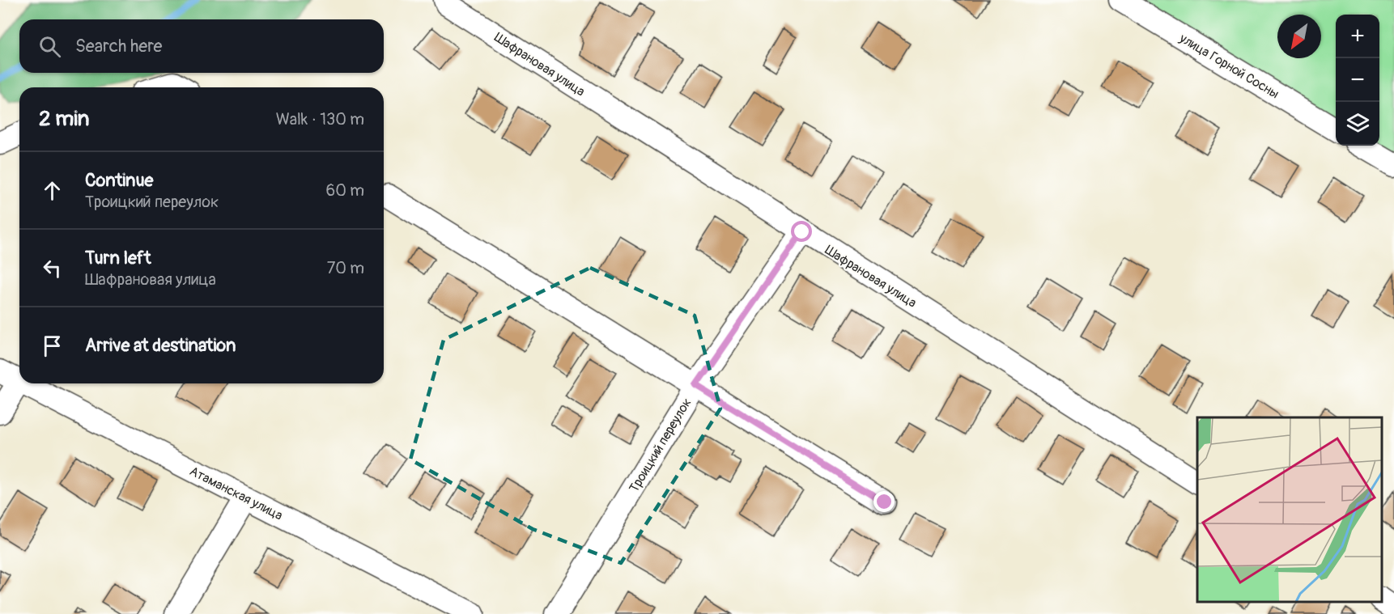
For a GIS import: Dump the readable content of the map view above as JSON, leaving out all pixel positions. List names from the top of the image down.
{
  "streets": {
    "street": [
      "Шафрановая улица",
      "улица Горной Сосны",
      "Троицкий переулок",
      "Атаманская улица"
    ]
  },
  "crossings": [
    ["Шафрановая улица", "Троицкий переулок"]
  ],
  "north": "bottom left",
  "page": {
    "map_buttons": ["+", "−"],
    "search": "Search here",
    "heading": ["2 min", "Walk · 130 m"],
    "list": [
      ["Continue", "Троицкий переулок", "60 m"],
      ["Turn left", "Шафрановая улица", "70 m"],
      "Arrive at destination"
    ]
  }
}
